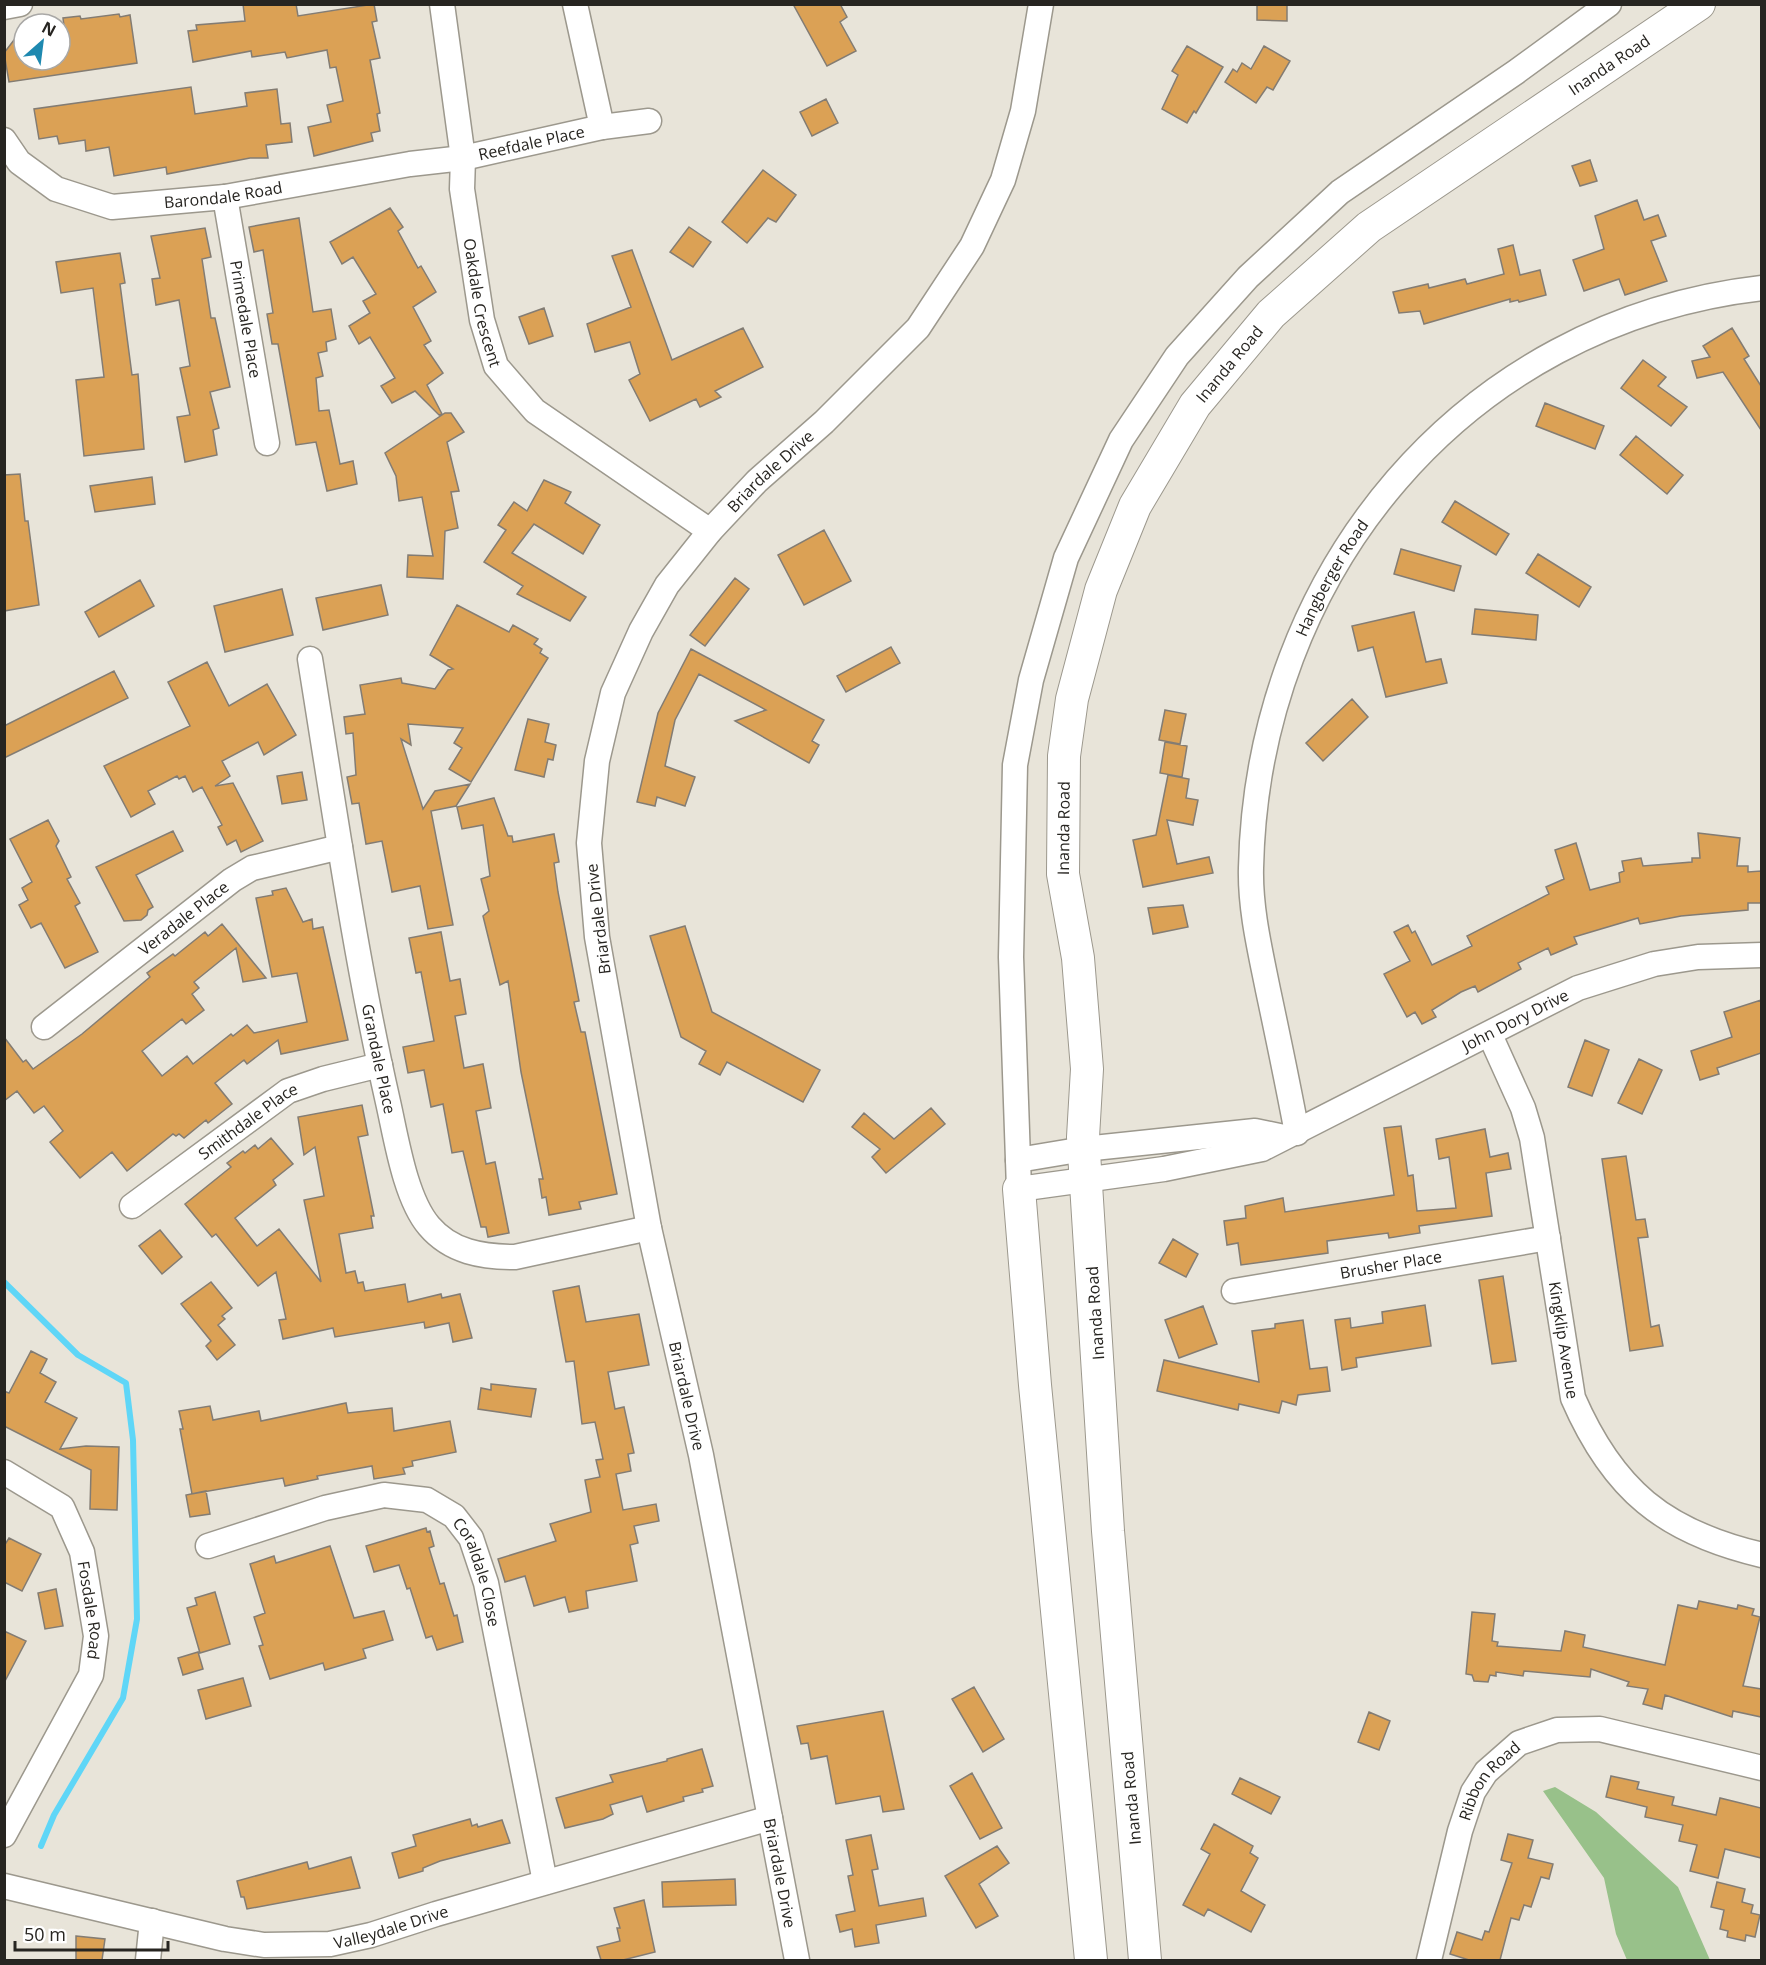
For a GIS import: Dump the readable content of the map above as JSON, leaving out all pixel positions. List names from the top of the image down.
{
  "streets": {
    "main road": ["Inanda Road"],
    "street": [
      "Reefdale Place",
      "Barondale Road",
      "Oakdale Crescent",
      "Primedale Place",
      "Briardale Drive",
      "Hangberger Road",
      "Veradale Place",
      "John Dory Drive",
      "Grandale Place",
      "Smithdale Place",
      "Brusher Place",
      "Kingklip Avenue",
      "Coraldale Close",
      "Fosdale Road",
      "Ribbon Road",
      "Valleydale Drive"
    ]
  },
  "crossings": [
    ["Reefdale Place", "Barondale Road"],
    ["Reefdale Place", "Oakdale Crescent"],
    ["Barondale Road", "Oakdale Crescent"],
    ["Barondale Road", "Primedale Place"],
    ["Oakdale Crescent", "Briardale Drive"],
    ["Briardale Drive", "Grandale Place"],
    ["Briardale Drive", "Valleydale Drive"],
    ["Hangberger Road", "John Dory Drive"],
    ["Veradale Place", "Grandale Place"],
    ["John Dory Drive", "Kingklip Avenue"],
    ["Grandale Place", "Smithdale Place"],
    ["Brusher Place", "Kingklip Avenue"],
    ["Coraldale Close", "Valleydale Drive"]
  ],
  "scale_bar": "50 m",
  "north": "top right"
}
